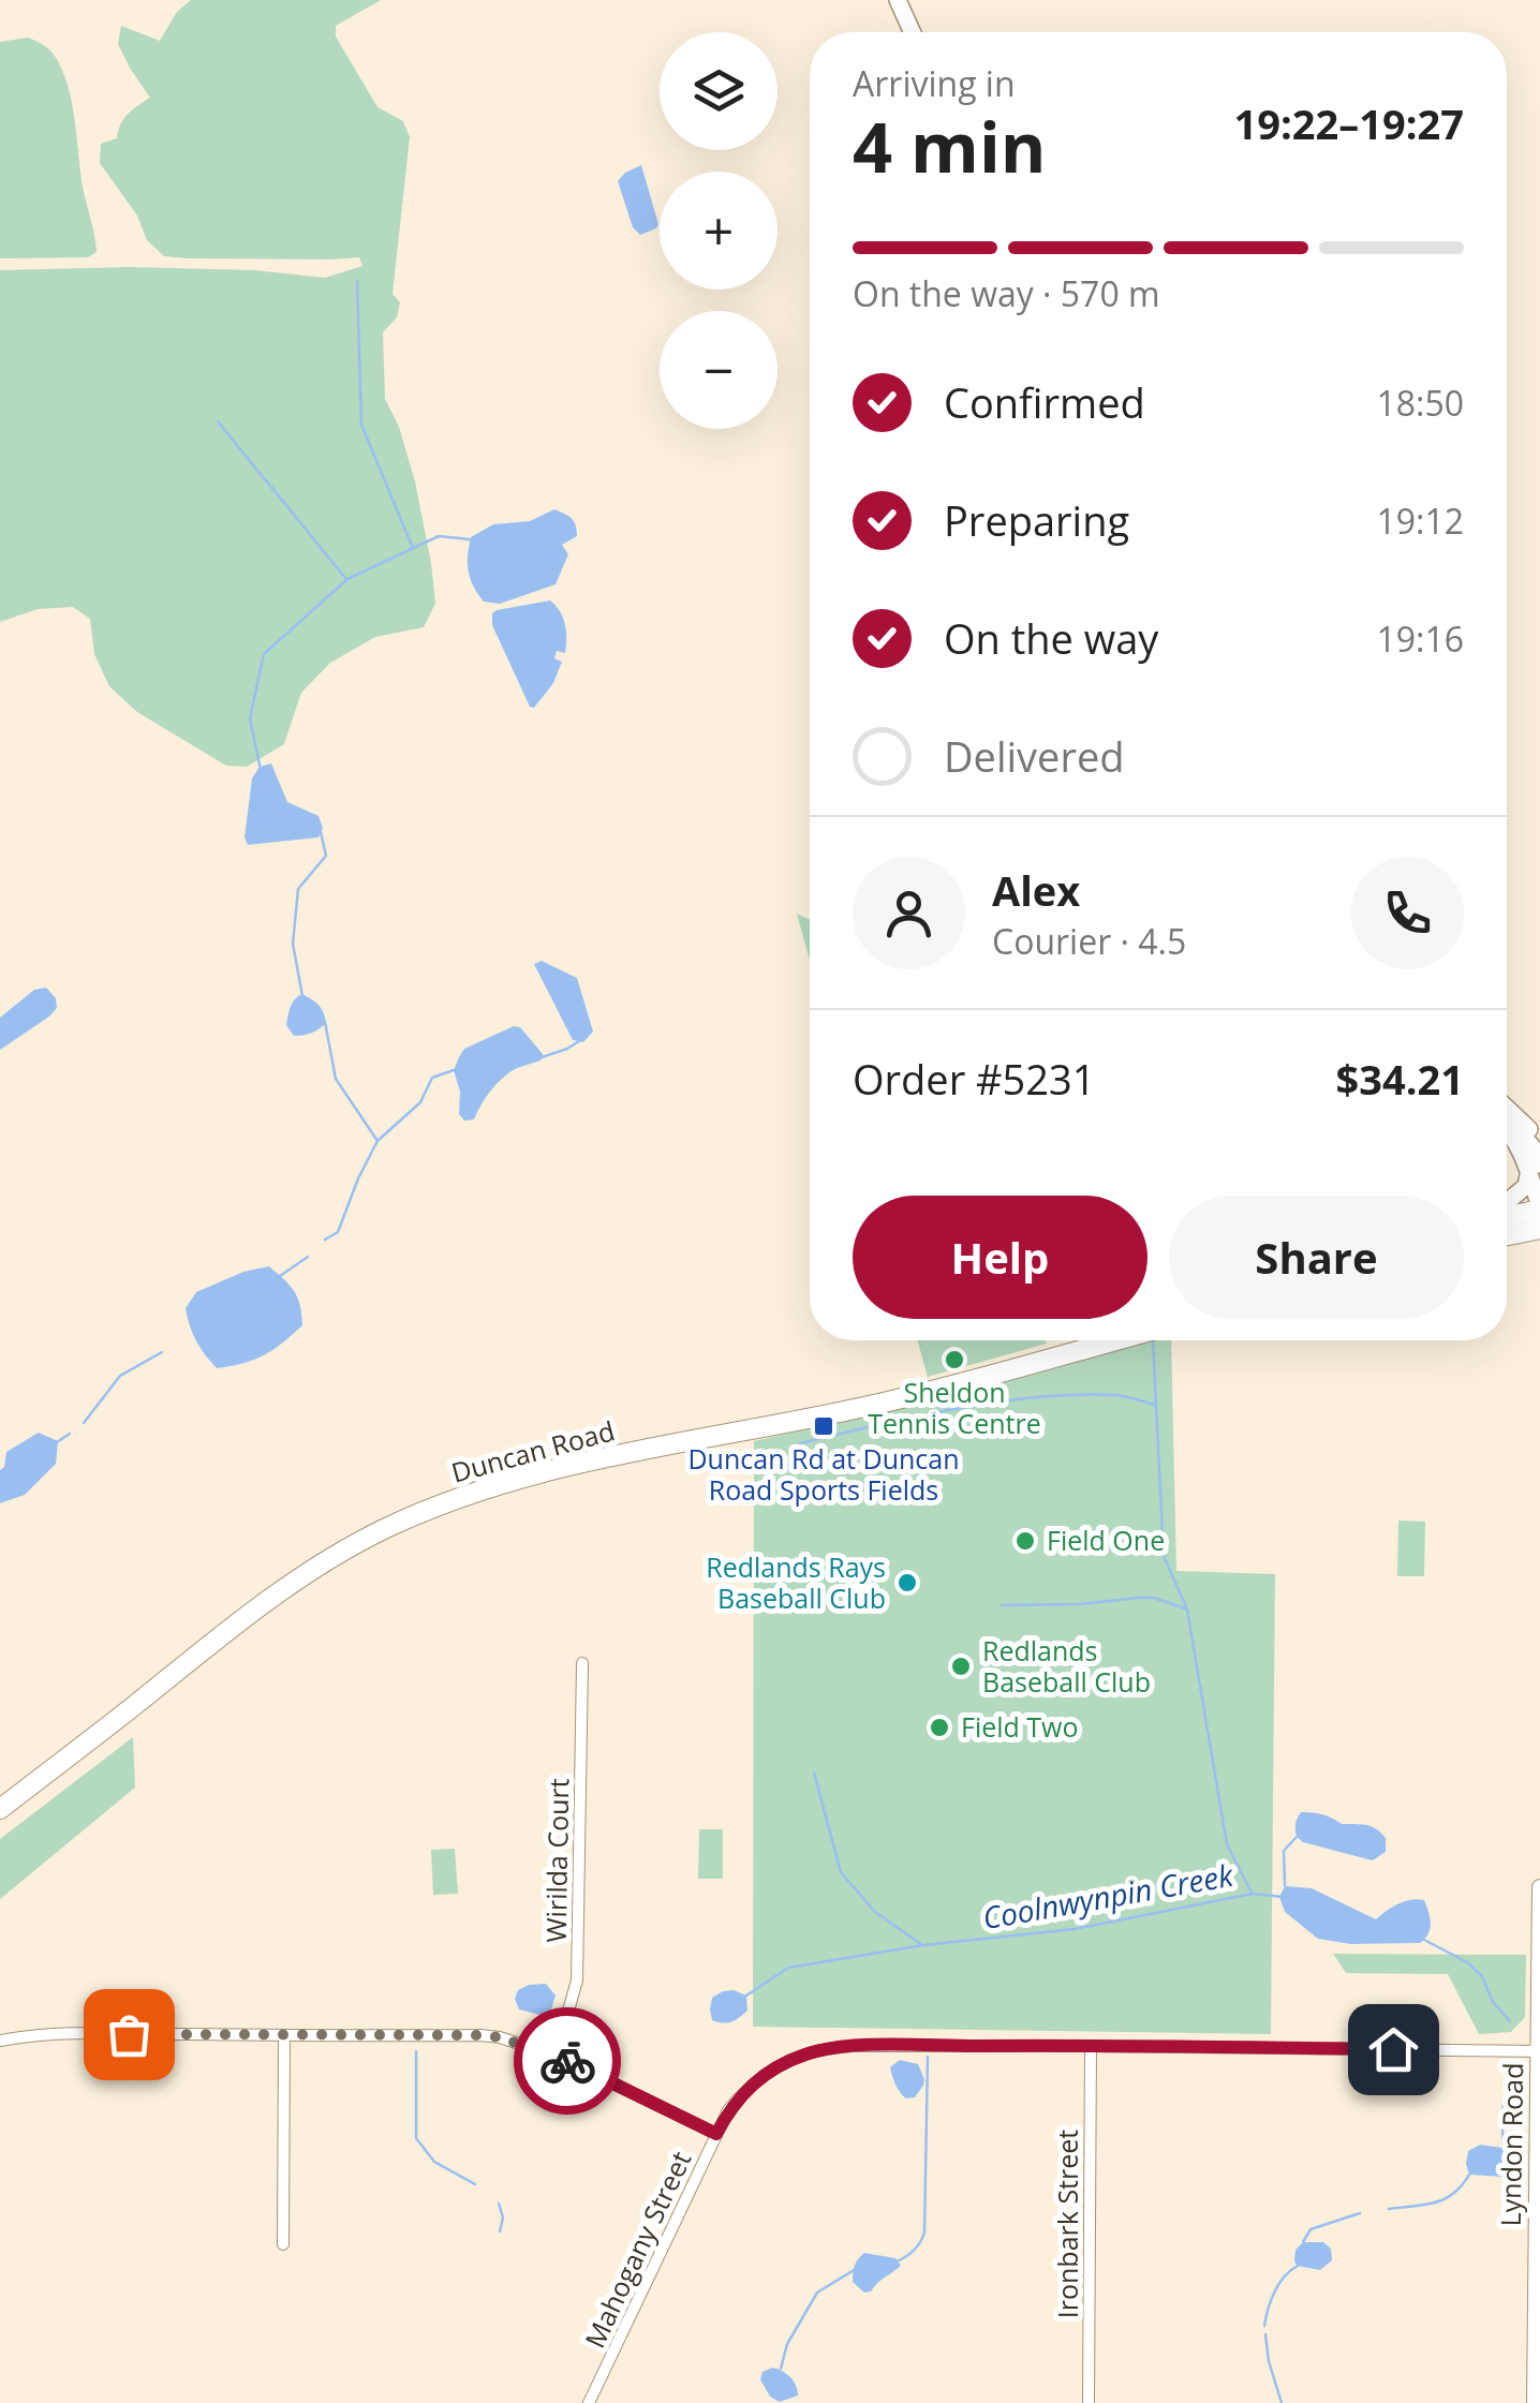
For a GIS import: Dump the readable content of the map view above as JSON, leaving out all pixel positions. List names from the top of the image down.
{
  "streets": {
    "highway": ["Duncan Road"],
    "main road": ["Lyndon Road"],
    "street": ["Wirilda Court", "Ironbark Street", "Mahogany Street"]
  },
  "crossings": [
    ["Lyndon Road", "Mahogany Street"],
    ["Ironbark Street", "Mahogany Street"]
  ],
  "water": ["Coolnwynpin Creek"],
  "places": {
    "other": [
      "Sheldon Tennis Centre",
      "Field One",
      "Redlands Rays Baseball Club",
      "Redlands Baseball Club",
      "Field Two"
    ],
    "transit": ["Duncan Rd at Duncan Road Sports Fields"]
  },
  "page": {
    "map_buttons": ["+", "−"],
    "heading": ["4 min", "Arriving in", "19:22–19:27"],
    "panel": [
      "Alex",
      "Courier · 4.5",
      "Order #5231",
      "$34.21"
    ],
    "bar": "On the way · 570 m",
    "list": [
      ["Confirmed", "18:50"],
      ["Preparing", "19:12"],
      ["On the way", "19:16"],
      "Delivered"
    ],
    "buttons": ["Help", "Share"]
  }
}
